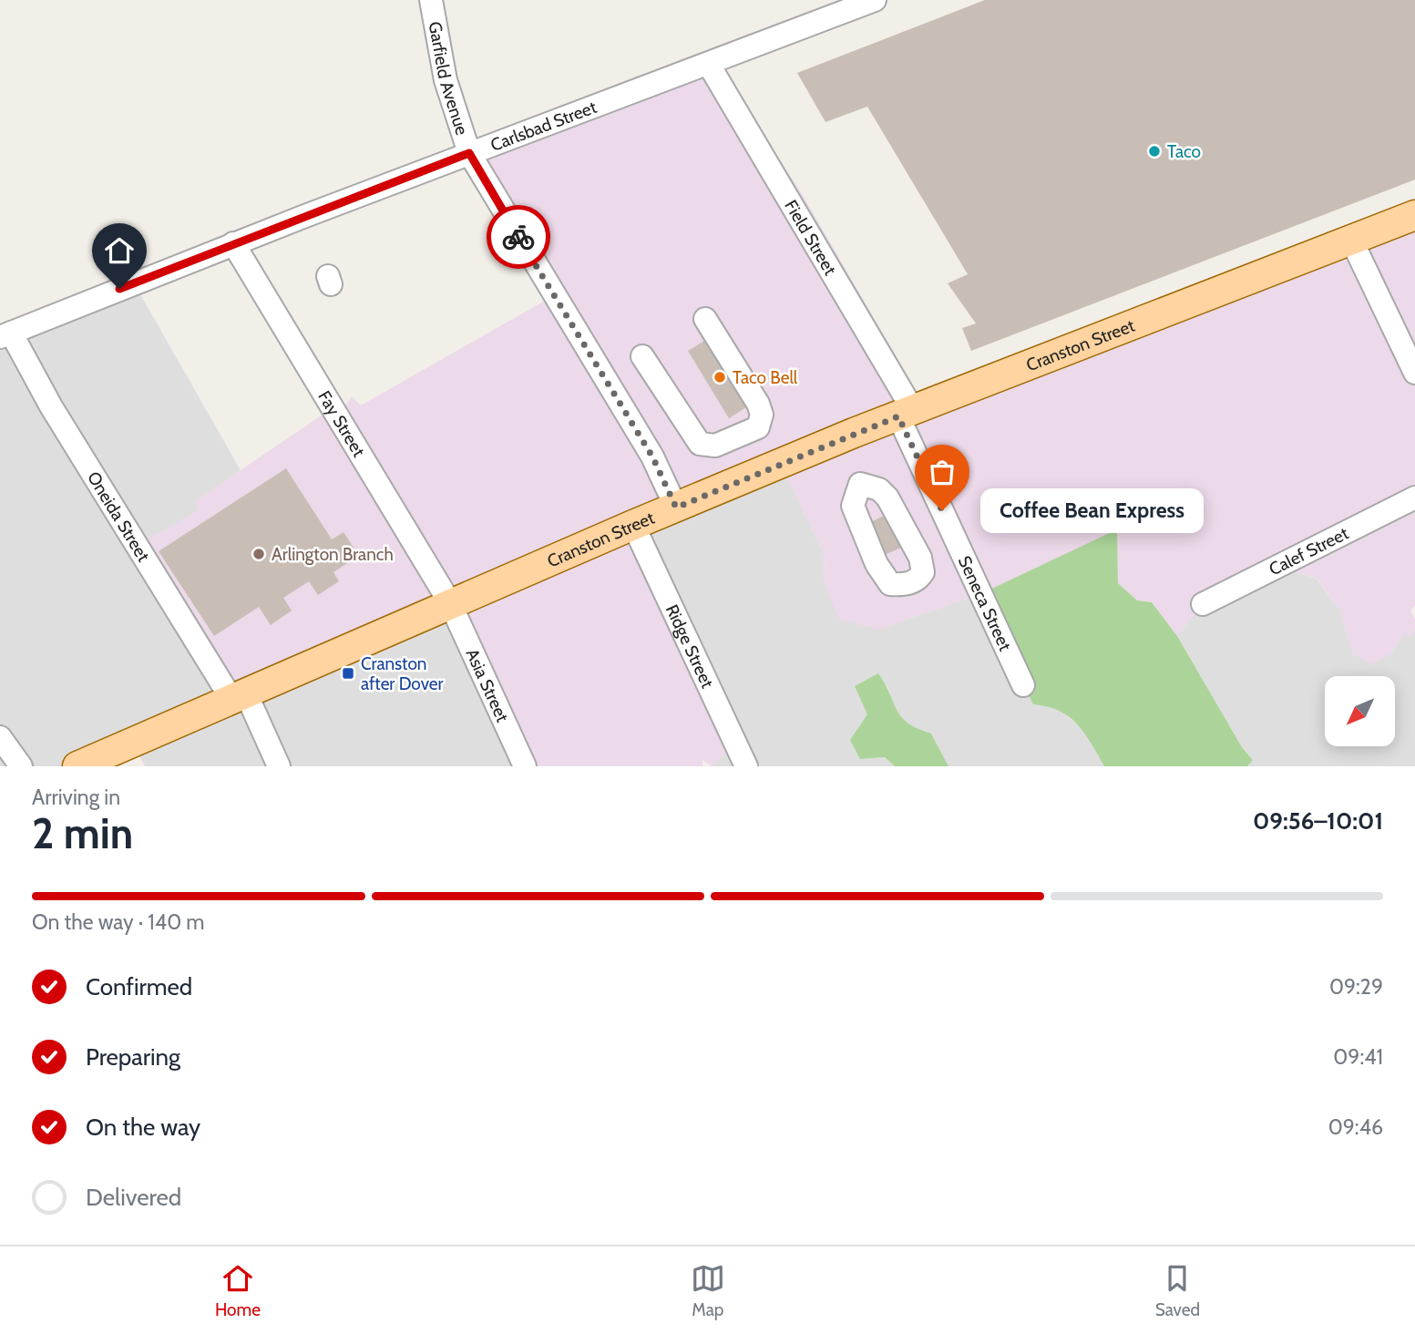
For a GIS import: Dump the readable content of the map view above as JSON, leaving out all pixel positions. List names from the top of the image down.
{
  "streets": {
    "main road": ["Cranston Street"],
    "street": [
      "Garfield Avenue",
      "Carlsbad Street",
      "Field Street",
      "Fay Street",
      "Oneida Street",
      "Calef Street",
      "Seneca Street",
      "Ridge Street",
      "Asia Street"
    ]
  },
  "crossings": [
    ["Garfield Avenue", "Carlsbad Street"],
    ["Garfield Avenue", "Cranston Street"],
    ["Carlsbad Street", "Field Street"],
    ["Carlsbad Street", "Fay Street"],
    ["Carlsbad Street", "Oneida Street"],
    ["Field Street", "Cranston Street"],
    ["Field Street", "Seneca Street"],
    ["Cranston Street", "Fay Street"],
    ["Cranston Street", "Oneida Street"],
    ["Cranston Street", "Seneca Street"],
    ["Cranston Street", "Ridge Street"],
    ["Cranston Street", "Asia Street"],
    ["Fay Street", "Asia Street"]
  ],
  "places": {
    "other": [
      "Taco",
      "Taco Bell",
      "Coffee Bean Express",
      "Arlington Branch"
    ],
    "transit": ["Cranston after Dover"]
  },
  "north": "bottom left",
  "page": {
    "bubble": "Coffee Bean Express",
    "heading": ["2 min", "Arriving in", "09:56–10:01"],
    "bar": "On the way · 140 m",
    "list": [
      ["Confirmed", "09:29"],
      ["Preparing", "09:41"],
      ["On the way", "09:46"],
      "Delivered"
    ],
    "tabs": ["Home", "Map", "Saved"]
  }
}
